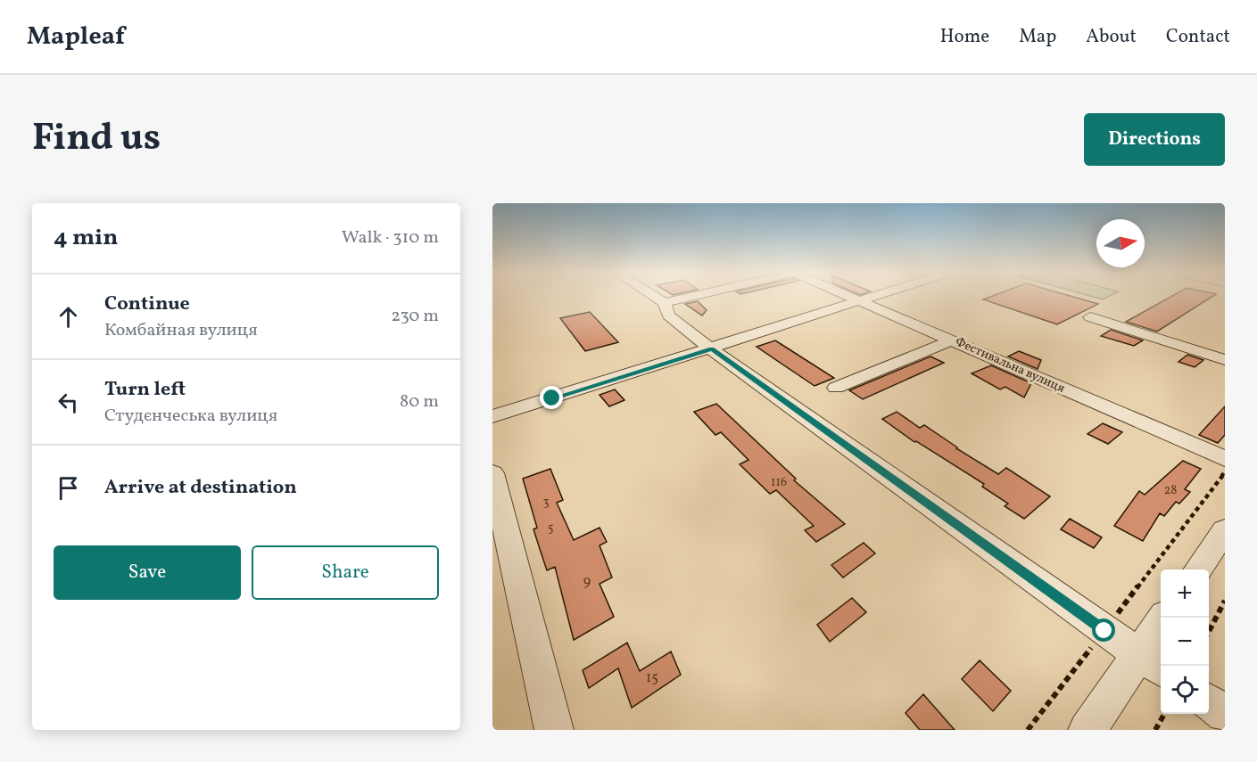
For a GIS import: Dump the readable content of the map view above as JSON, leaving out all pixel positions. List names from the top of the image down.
{
  "streets": {
    "street": ["Фестивальна вулиця"]
  },
  "house_numbers": [
    "116",
    "28",
    "3",
    "5",
    "9",
    "15"
  ],
  "north": "right",
  "page": {
    "header": "Mapleaf",
    "nav": [
      "Home",
      "Map",
      "About",
      "Contact"
    ],
    "title": "Find us",
    "buttons": [
      "Directions",
      ["Save", "Share"]
    ],
    "heading": ["4 min", "Walk · 310 m"],
    "list": [
      ["Continue", "Комбайная вулиця", "230 m"],
      ["Turn left", "Студєнчеська вулиця", "80 m"],
      "Arrive at destination"
    ],
    "map_buttons": ["+", "−"]
  }
}
